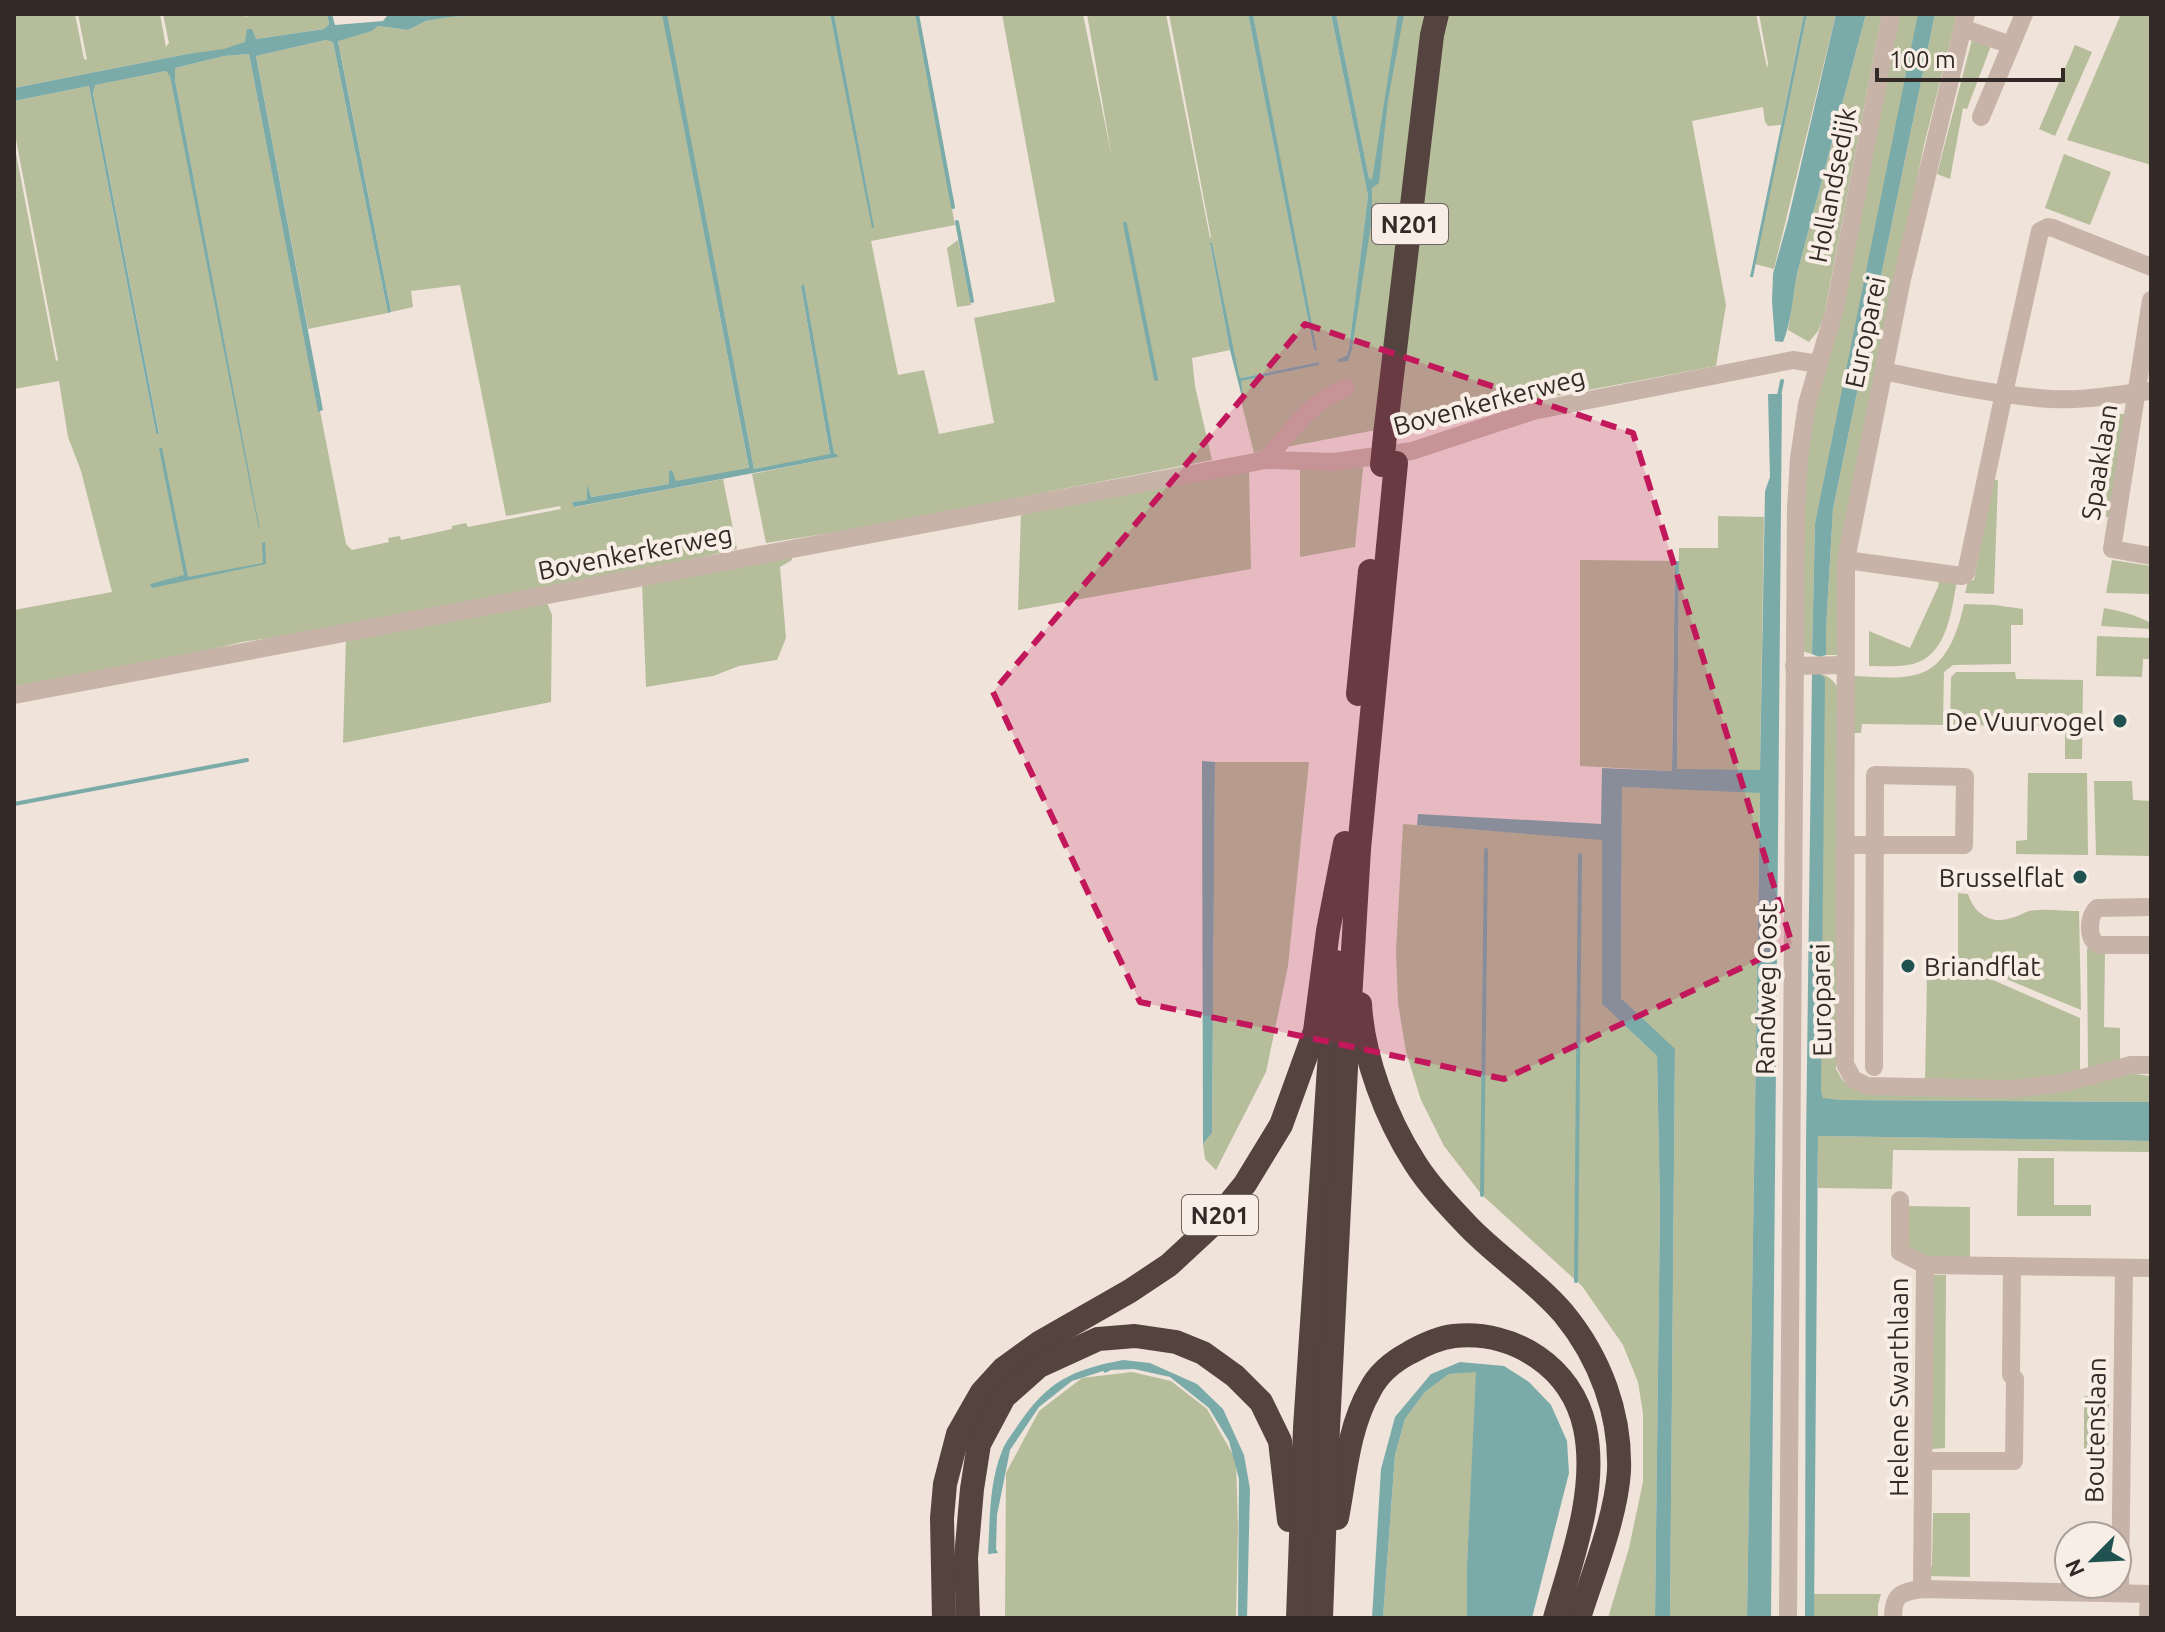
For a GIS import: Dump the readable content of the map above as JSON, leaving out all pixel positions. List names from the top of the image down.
{
  "streets": {
    "highway": ["N201"],
    "street": [
      "Hollandsedijk",
      "Europarei",
      "Bovenkerkerweg",
      "Spaaklaan",
      "Randweg Oost",
      "Helene Swarthlaan",
      "Boutenslaan"
    ]
  },
  "crossings": [
    ["Hollandsedijk", "Bovenkerkerweg"],
    ["Hollandsedijk", "Randweg Oost"],
    ["Bovenkerkerweg", "Randweg Oost"]
  ],
  "places": ["De Vuurvogel", "Brusselflat", "Briandflat"],
  "scale_bar": "100 m",
  "north": "bottom left"
}
